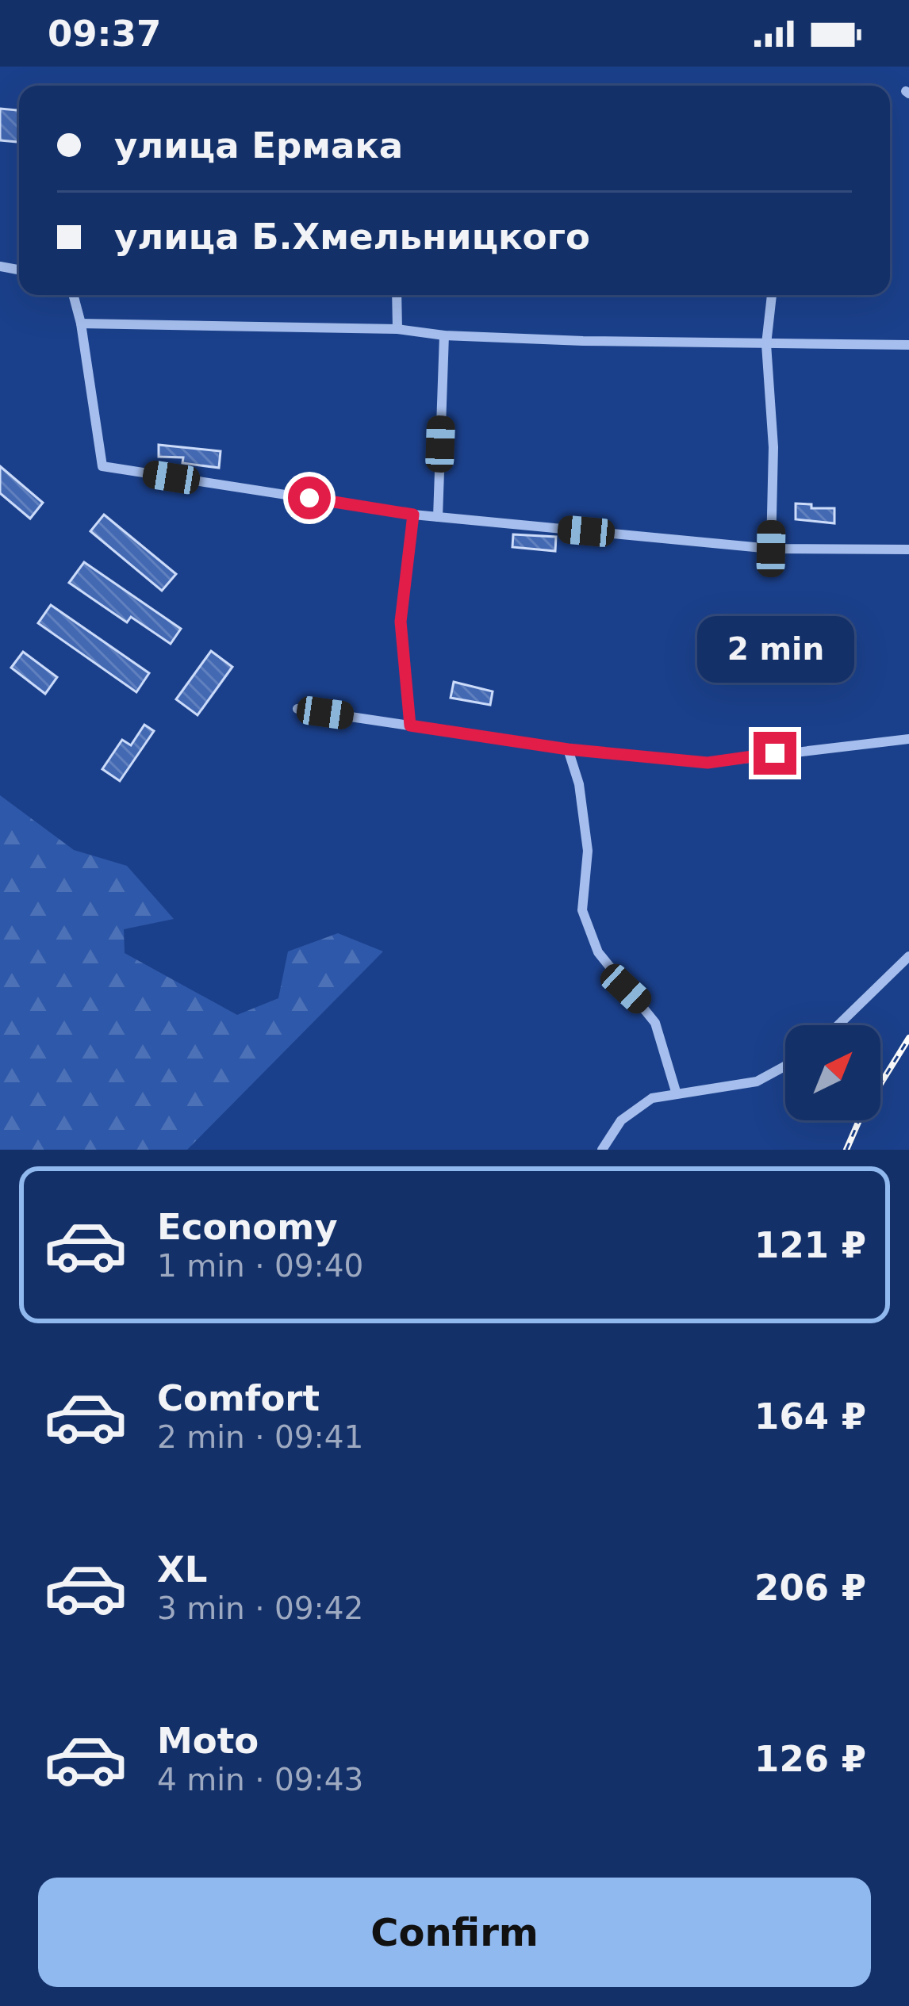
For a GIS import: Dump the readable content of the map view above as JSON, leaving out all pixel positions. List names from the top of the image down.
{
  "north": "top right",
  "page": {
    "status": "09:37",
    "banner": ["улица Ермака", "улица Б.Хмельницкого"],
    "bubble": "2 min",
    "list": [
      {
        "name": "Economy",
        "note": "1 min · 09:40",
        "value": "121 ₽"
      },
      {
        "name": "Comfort",
        "note": "2 min · 09:41",
        "value": "164 ₽"
      },
      {
        "name": "XL",
        "note": "3 min · 09:42",
        "value": "206 ₽"
      },
      {
        "name": "Moto",
        "note": "4 min · 09:43",
        "value": "126 ₽"
      }
    ],
    "buttons": "Confirm"
  }
}
